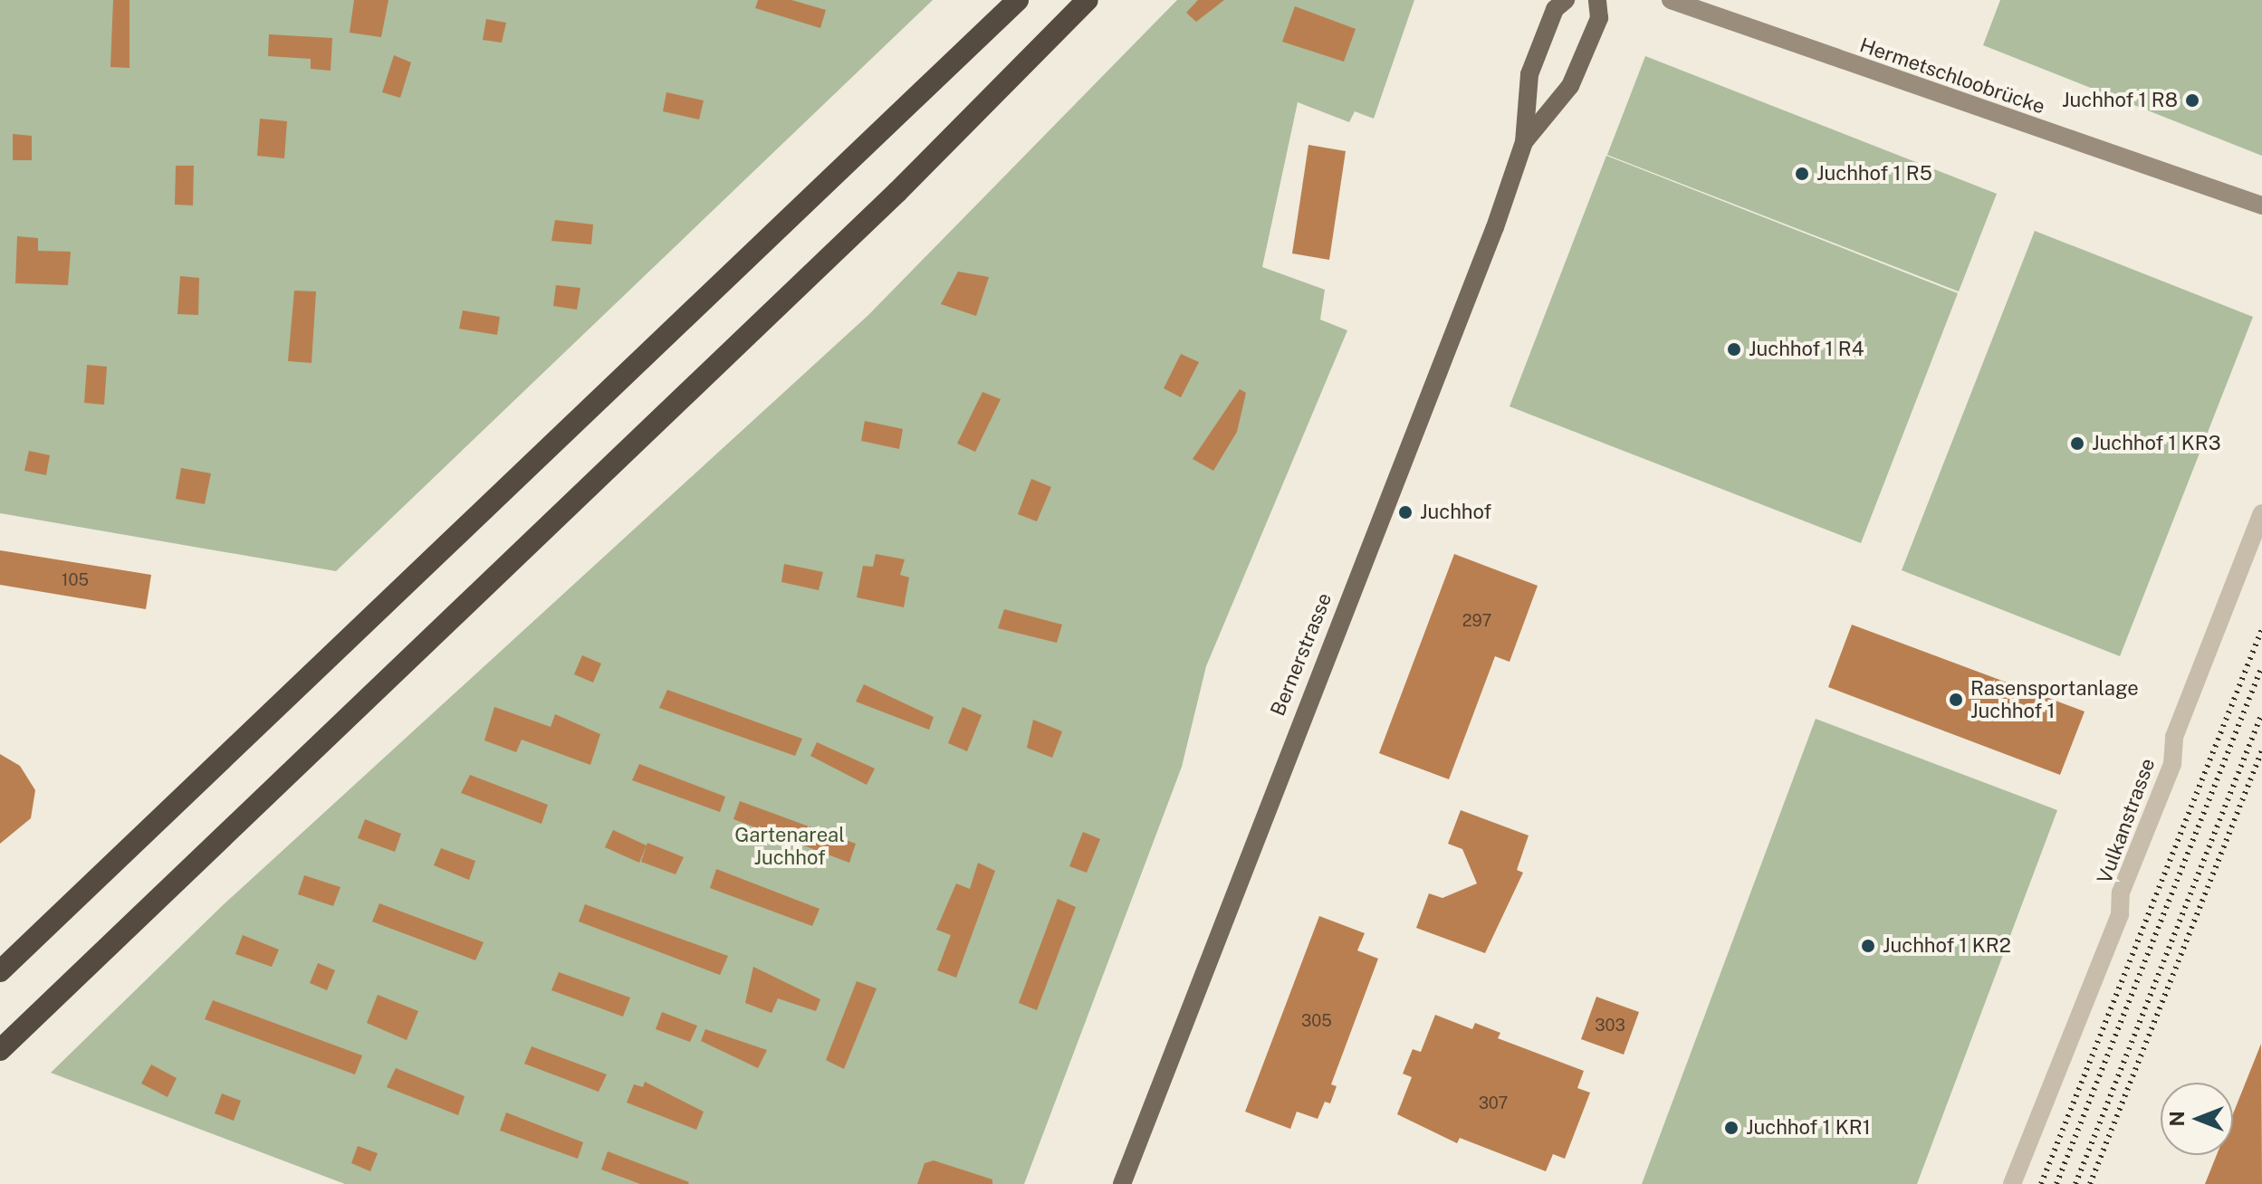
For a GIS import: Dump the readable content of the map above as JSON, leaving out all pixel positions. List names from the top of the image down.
{
  "streets": {
    "main road": ["Hermetschloobrücke", "Bernerstrasse"],
    "street": ["Vulkanstrasse"]
  },
  "parks": ["Gartenareal Juchhof"],
  "places": [
    "Juchhof 1 R8",
    "Juchhof 1 R5",
    "Juchhof 1 R4",
    "Juchhof 1 KR3",
    "Juchhof",
    "Rasensportanlage Juchhof 1",
    "Juchhof 1 KR2",
    "Juchhof 1 KR1"
  ],
  "house_numbers": [
    "105",
    "297",
    "305",
    "303",
    "307"
  ],
  "north": "left"
}
